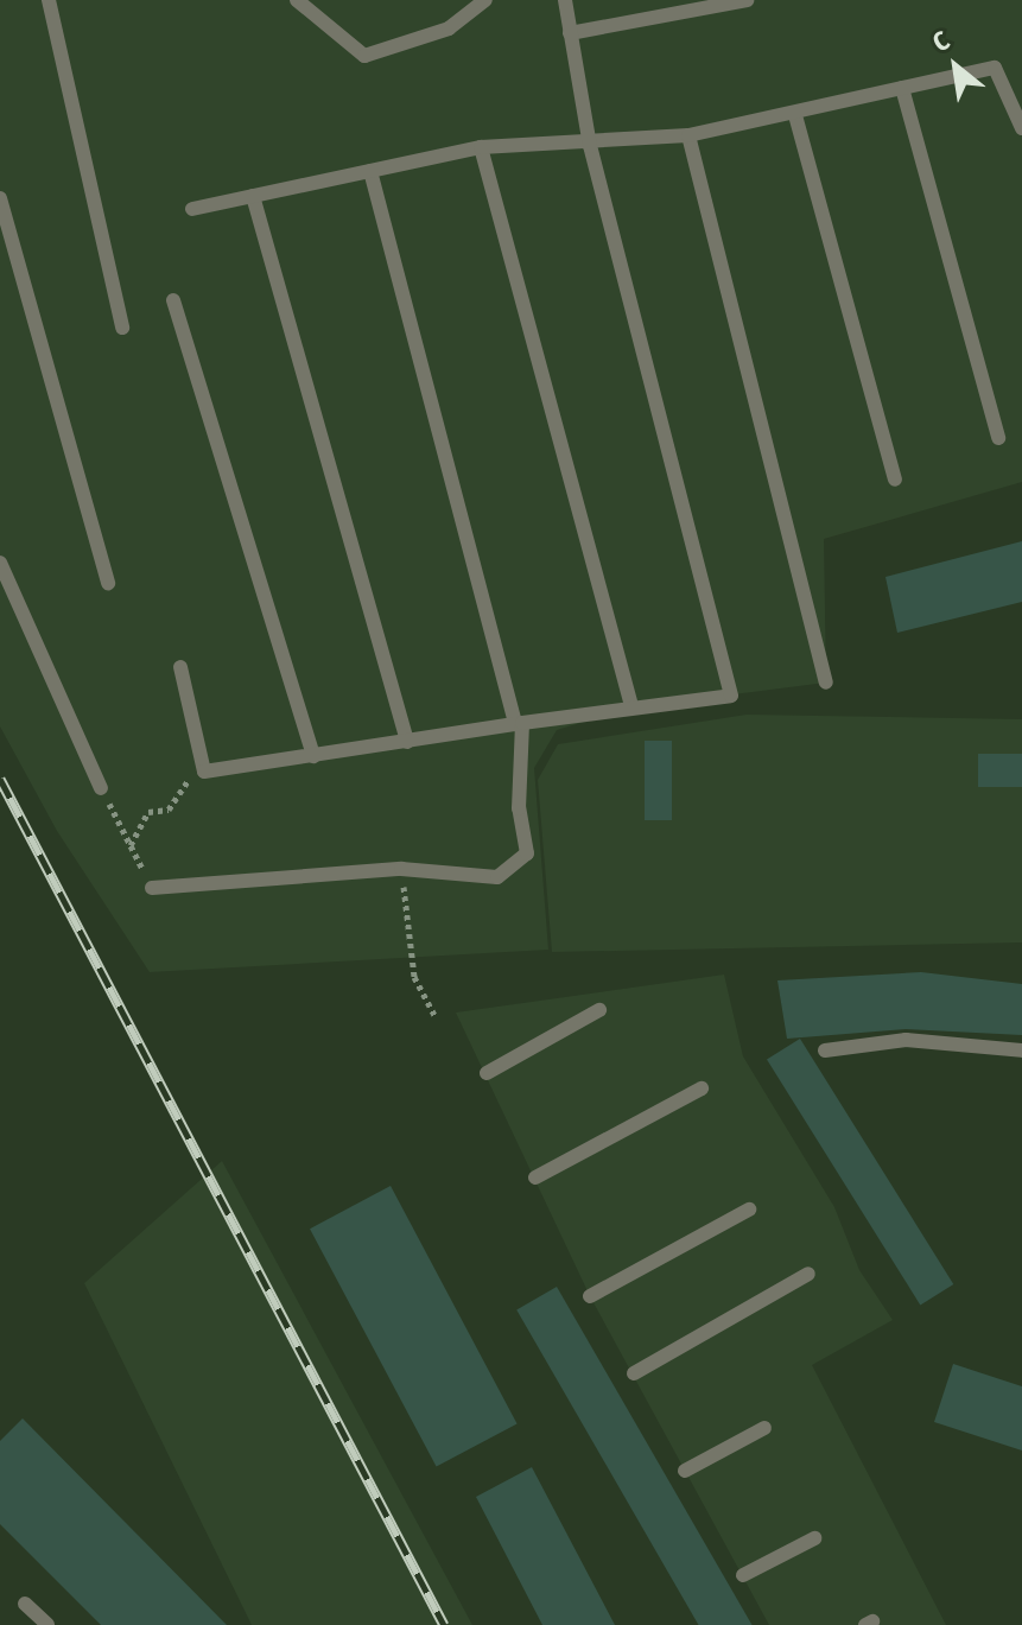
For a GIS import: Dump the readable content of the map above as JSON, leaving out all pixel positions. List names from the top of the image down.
{
  "north": "top left"
}
